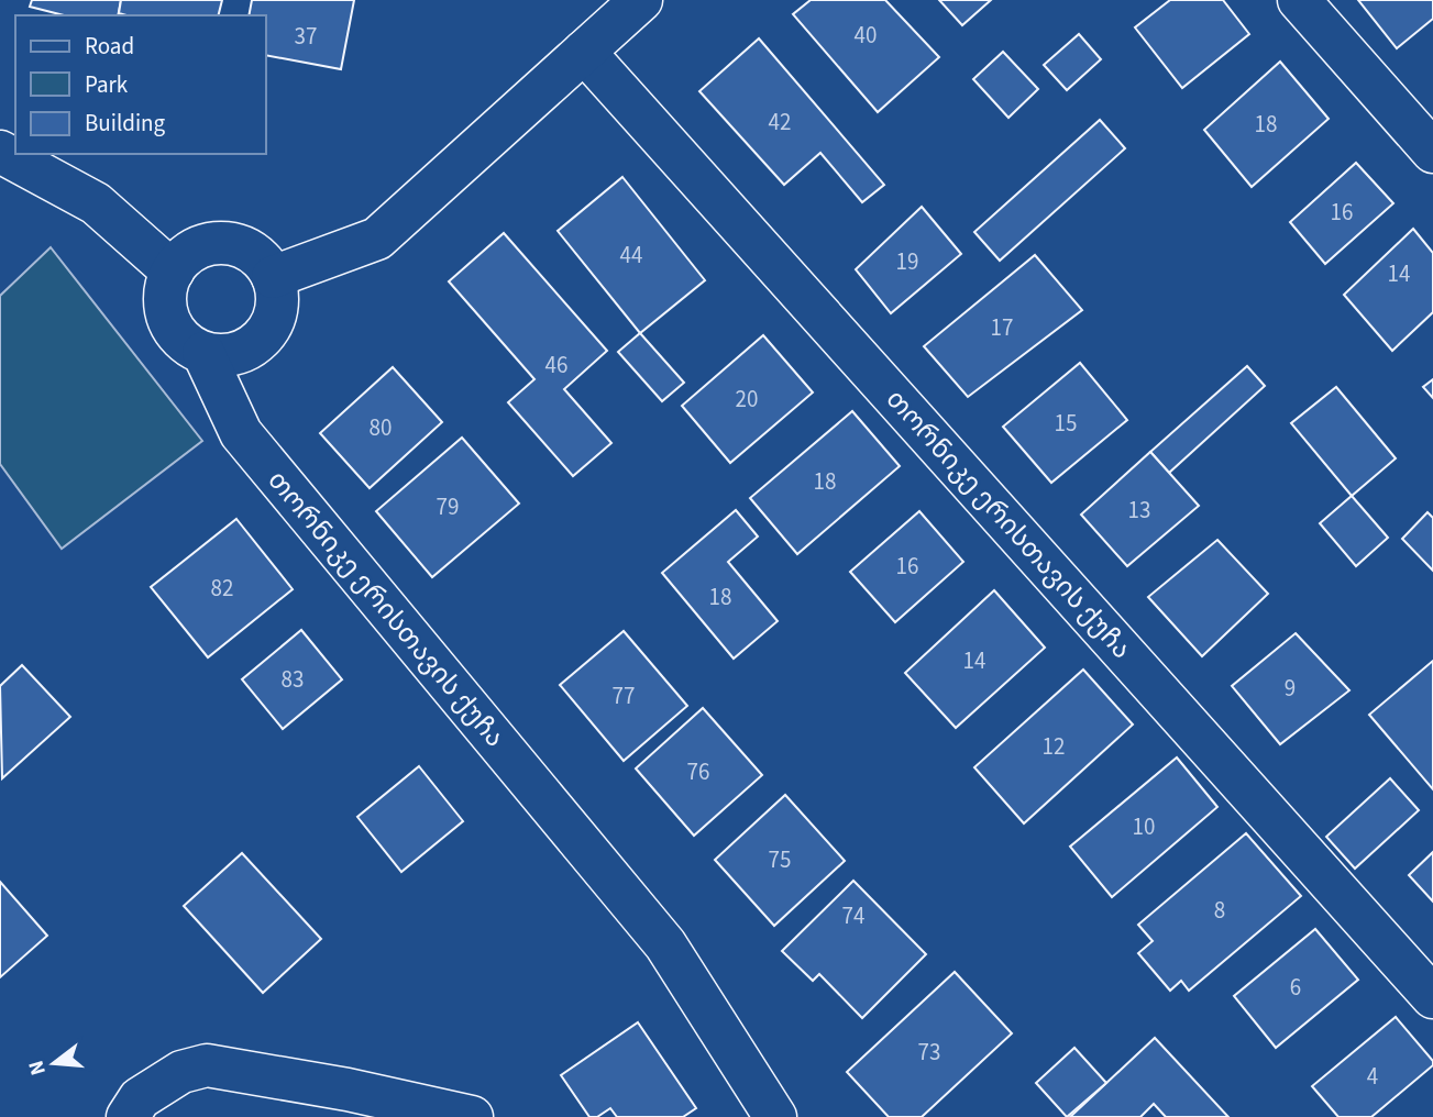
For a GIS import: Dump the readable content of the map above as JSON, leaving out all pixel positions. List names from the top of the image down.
{
  "streets": {
    "street": ["თორნიკე ერისთავის ქუჩა"]
  },
  "house_numbers": [
    "40",
    "37",
    "42",
    "18",
    "16",
    "44",
    "19",
    "14",
    "17",
    "46",
    "20",
    "15",
    "80",
    "18",
    "79",
    "13",
    "16",
    "82",
    "18",
    "14",
    "83",
    "9",
    "77",
    "12",
    "76",
    "10",
    "75",
    "8",
    "74",
    "6",
    "73",
    "4"
  ],
  "legend": ["Road", "Park", "Building"],
  "north": "left"
}
